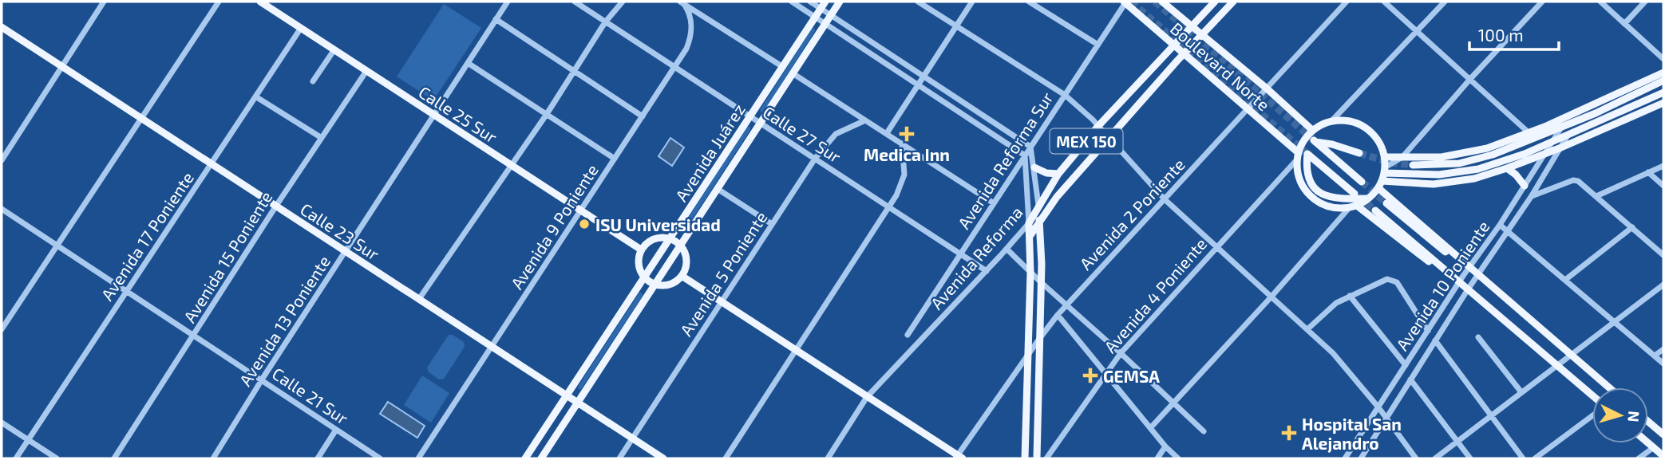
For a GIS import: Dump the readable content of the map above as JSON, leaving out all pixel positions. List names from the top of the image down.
{
  "streets": {
    "main road": [
      "Boulevard Norte",
      "Calle 25 Sur",
      "MEX 150",
      "Avenida Juárez",
      "Calle 23 Sur",
      "Avenida Reforma"
    ],
    "street": [
      "Calle 27 Sur",
      "Avenida Reforma Sur",
      "Avenida 2 Poniente",
      "Avenida 9 Poniente",
      "Avenida 17 Poniente",
      "Avenida 15 Poniente",
      "Avenida 5 Poniente",
      "Avenida 10 Poniente",
      "Avenida 4 Poniente",
      "Avenida 13 Poniente",
      "Calle 21 Sur"
    ]
  },
  "crossings": [
    ["Boulevard Norte", "Avenida Reforma Sur"],
    ["Boulevard Norte", "Avenida 2 Poniente"],
    ["Boulevard Norte", "Avenida Reforma"],
    ["Boulevard Norte", "Avenida 4 Poniente"],
    ["Calle 25 Sur", "Avenida 9 Poniente"],
    ["Calle 25 Sur", "Avenida 17 Poniente"],
    ["Calle 25 Sur", "Avenida 15 Poniente"],
    ["Calle 25 Sur", "Avenida 13 Poniente"],
    ["Calle 27 Sur", "Avenida Juárez"],
    ["Calle 27 Sur", "Avenida Reforma Sur"],
    ["Calle 27 Sur", "Avenida 9 Poniente"],
    ["Calle 27 Sur", "Avenida Reforma"],
    ["Calle 27 Sur", "Avenida 5 Poniente"],
    ["Avenida Juárez", "Calle 23 Sur"],
    ["Avenida 9 Poniente", "Calle 23 Sur"],
    ["Calle 23 Sur", "Avenida 17 Poniente"],
    ["Calle 23 Sur", "Avenida 15 Poniente"],
    ["Calle 23 Sur", "Avenida 5 Poniente"],
    ["Calle 23 Sur", "Avenida 13 Poniente"],
    ["Avenida 17 Poniente", "Calle 21 Sur"],
    ["Avenida 15 Poniente", "Calle 21 Sur"],
    ["Avenida 13 Poniente", "Calle 21 Sur"]
  ],
  "places": {
    "health": ["Medica Inn", "GEMSA", "Hospital San Alejandro"],
    "other": ["ISU Universidad"]
  },
  "scale_bar": "100 m",
  "north": "right"
}
